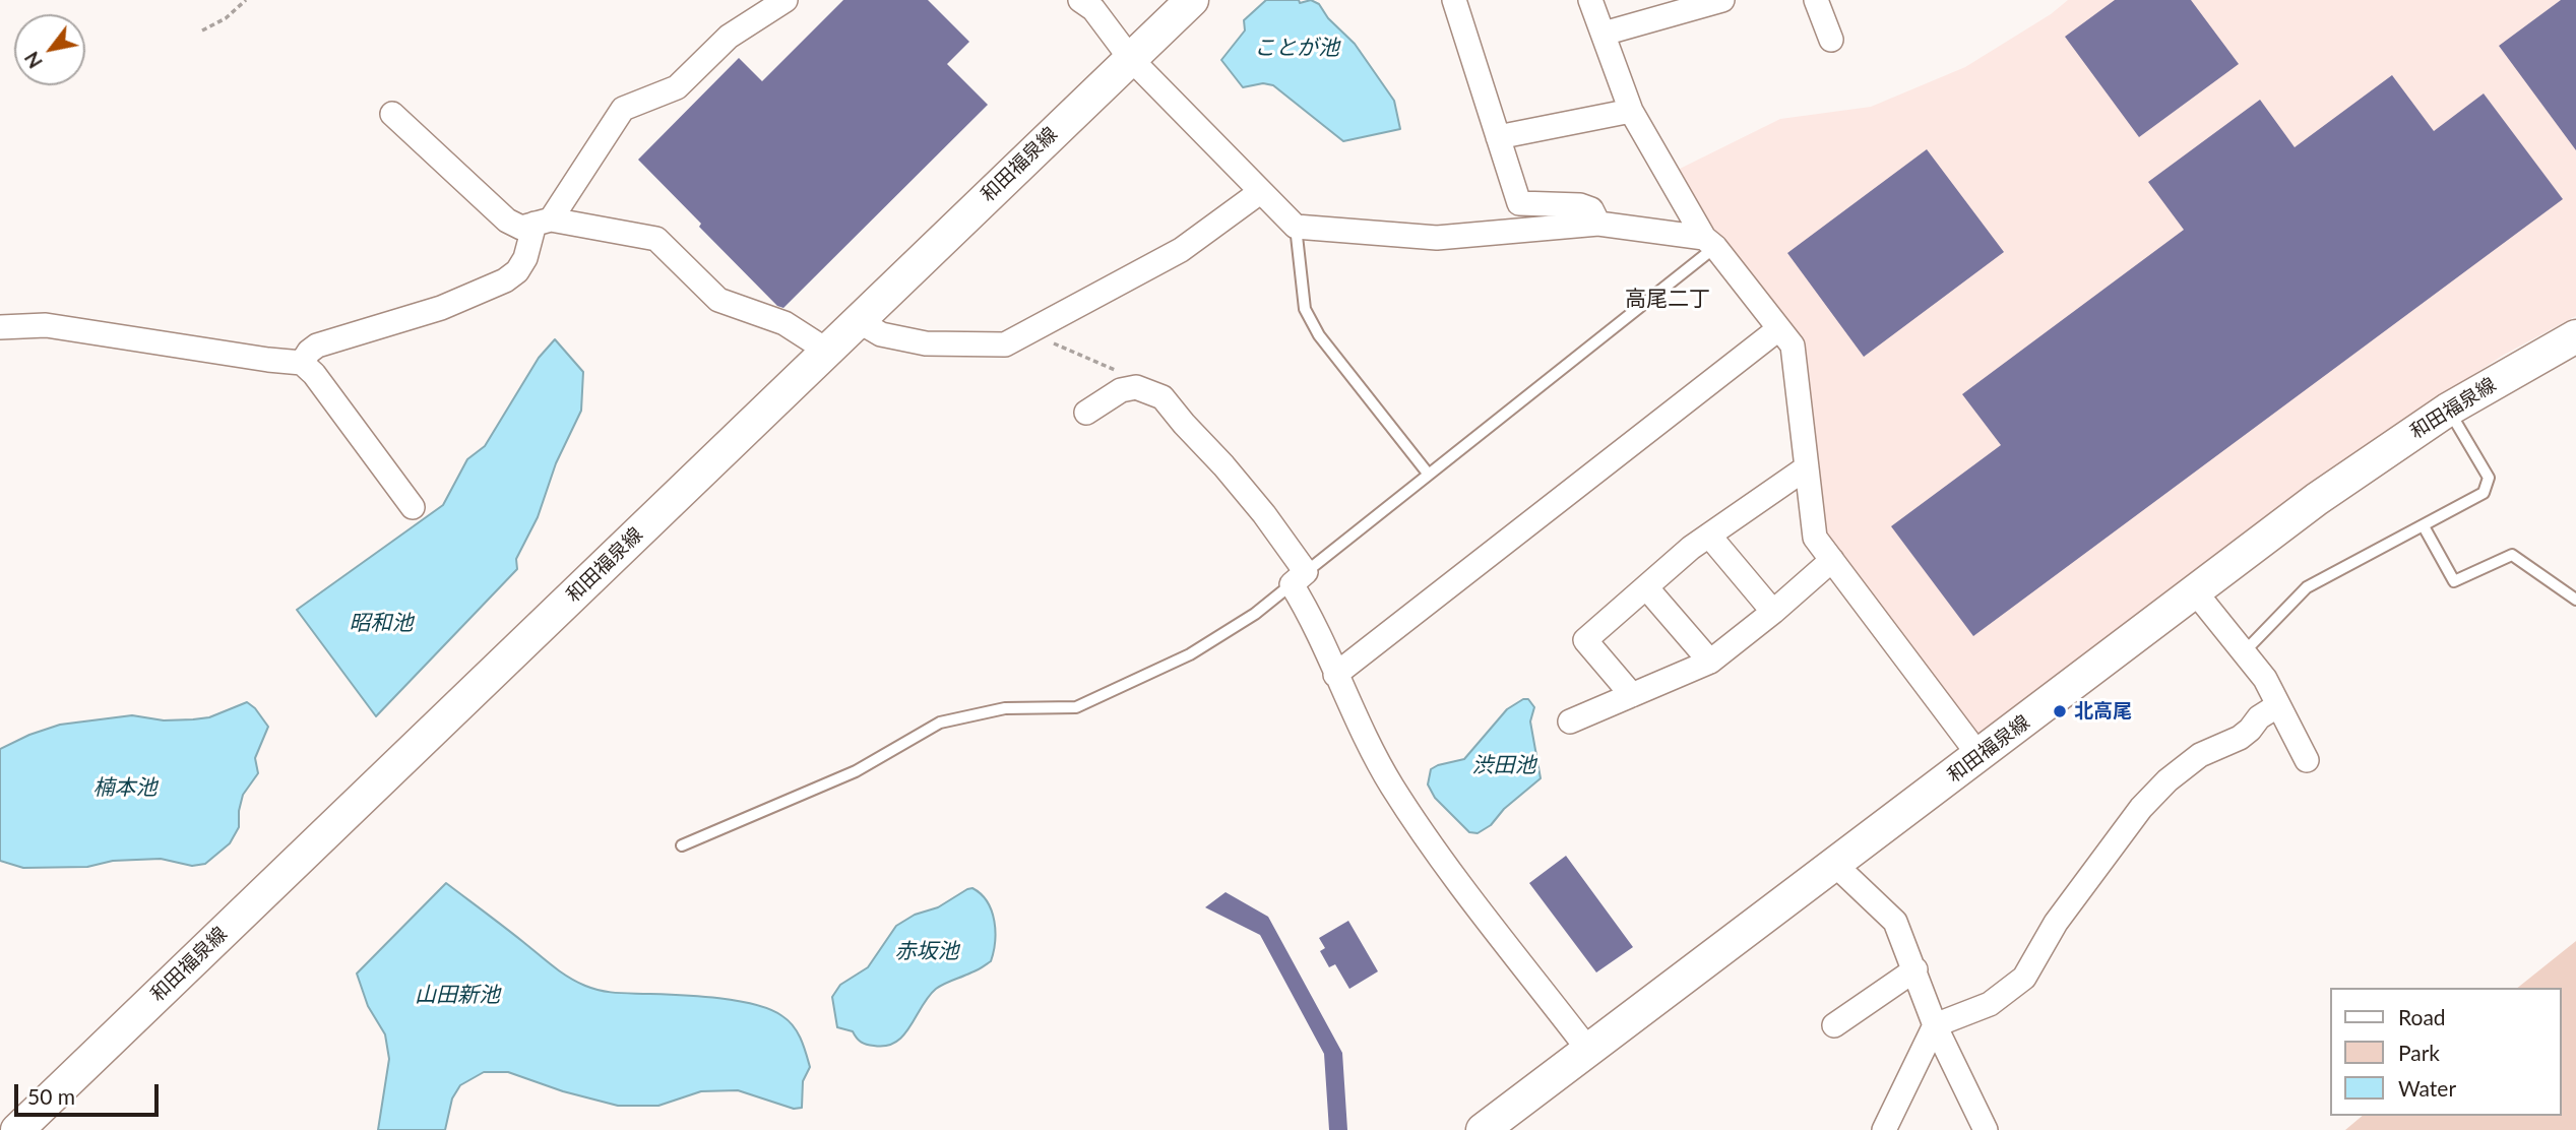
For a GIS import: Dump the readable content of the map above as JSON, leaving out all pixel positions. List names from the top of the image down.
{
  "streets": {
    "main road": ["和田福泉線"]
  },
  "districts": ["高尾二丁"],
  "water": [
    "ことが池",
    "昭和池",
    "渋田池",
    "楠本池",
    "赤坂池",
    "山田新池"
  ],
  "places": ["北高尾"],
  "legend": ["Road", "Park", "Water"],
  "scale_bar": "50 m",
  "north": "bottom left"
}
